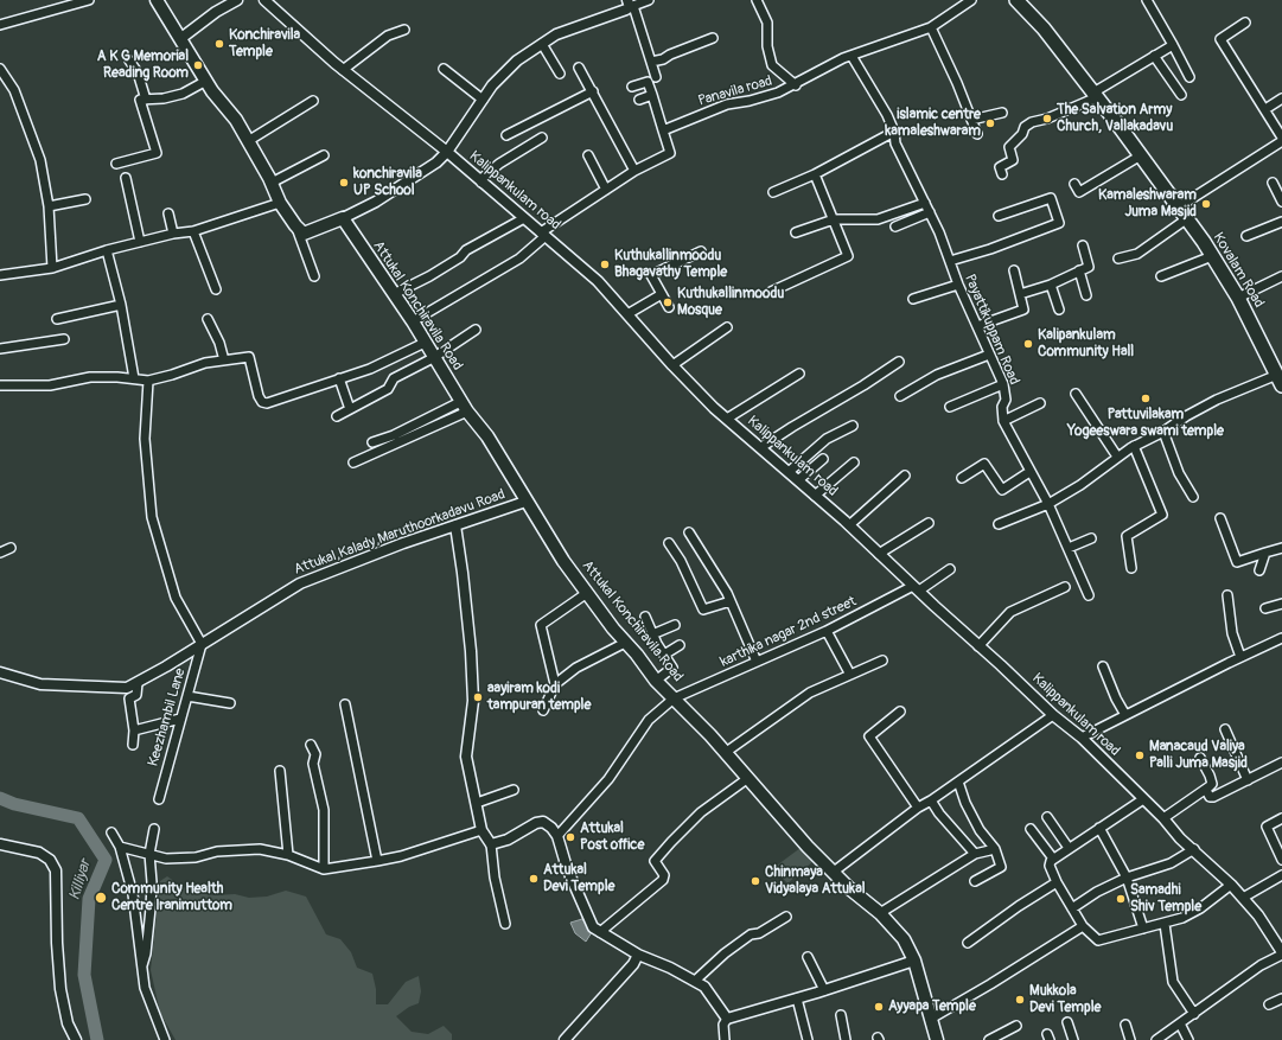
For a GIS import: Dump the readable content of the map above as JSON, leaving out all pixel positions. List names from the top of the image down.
{
  "streets": {
    "main road": ["Kovalam Road", "Attukal Konchiravila Road"],
    "street": [
      "Panavila road",
      "Kalippankulam road",
      "Payattikuppam Road",
      "Attukal,Kalady,Maruthoorkadavu Road",
      "karthika nagar 2nd street",
      "Keezhambil Lane"
    ]
  },
  "crossings": [
    ["Panavila road", "Payattikuppam Road"],
    ["Kalippankulam road", "karthika nagar 2nd street"],
    ["Attukal Konchiravila Road", "Attukal,Kalady,Maruthoorkadavu Road"],
    ["Attukal Konchiravila Road", "karthika nagar 2nd street"],
    ["Attukal,Kalady,Maruthoorkadavu Road", "Keezhambil Lane"]
  ],
  "water": ["Killiyar"],
  "places": [
    "Konchiravila Temple",
    "A K G Memorial Reading Room",
    "The Salvation Army Church, Vallakadavu",
    "islamic centre kamaleshwaram",
    "konchiravila UP School",
    "Kamaleshwaram Juma Masjid",
    "Kuthukallinmoodu Bhagavathy Temple",
    "Kuthukallinmoodu Mosque",
    "Kalipankulam Community Hall",
    "Pattuvilakam Yogeeswara swami temple",
    "aayiram kodi tampuran temple",
    "Manacaud Valiya Palli Juma Masjid",
    "Attukal Post office",
    "Attukal Devi Temple",
    "Chinmaya Vidyalaya Attukal",
    "Community Health Centre Iranimuttom",
    "Samadhi Shiv Temple",
    "Mukkola Devi Temple",
    "Ayyapa Temple"
  ]
}
